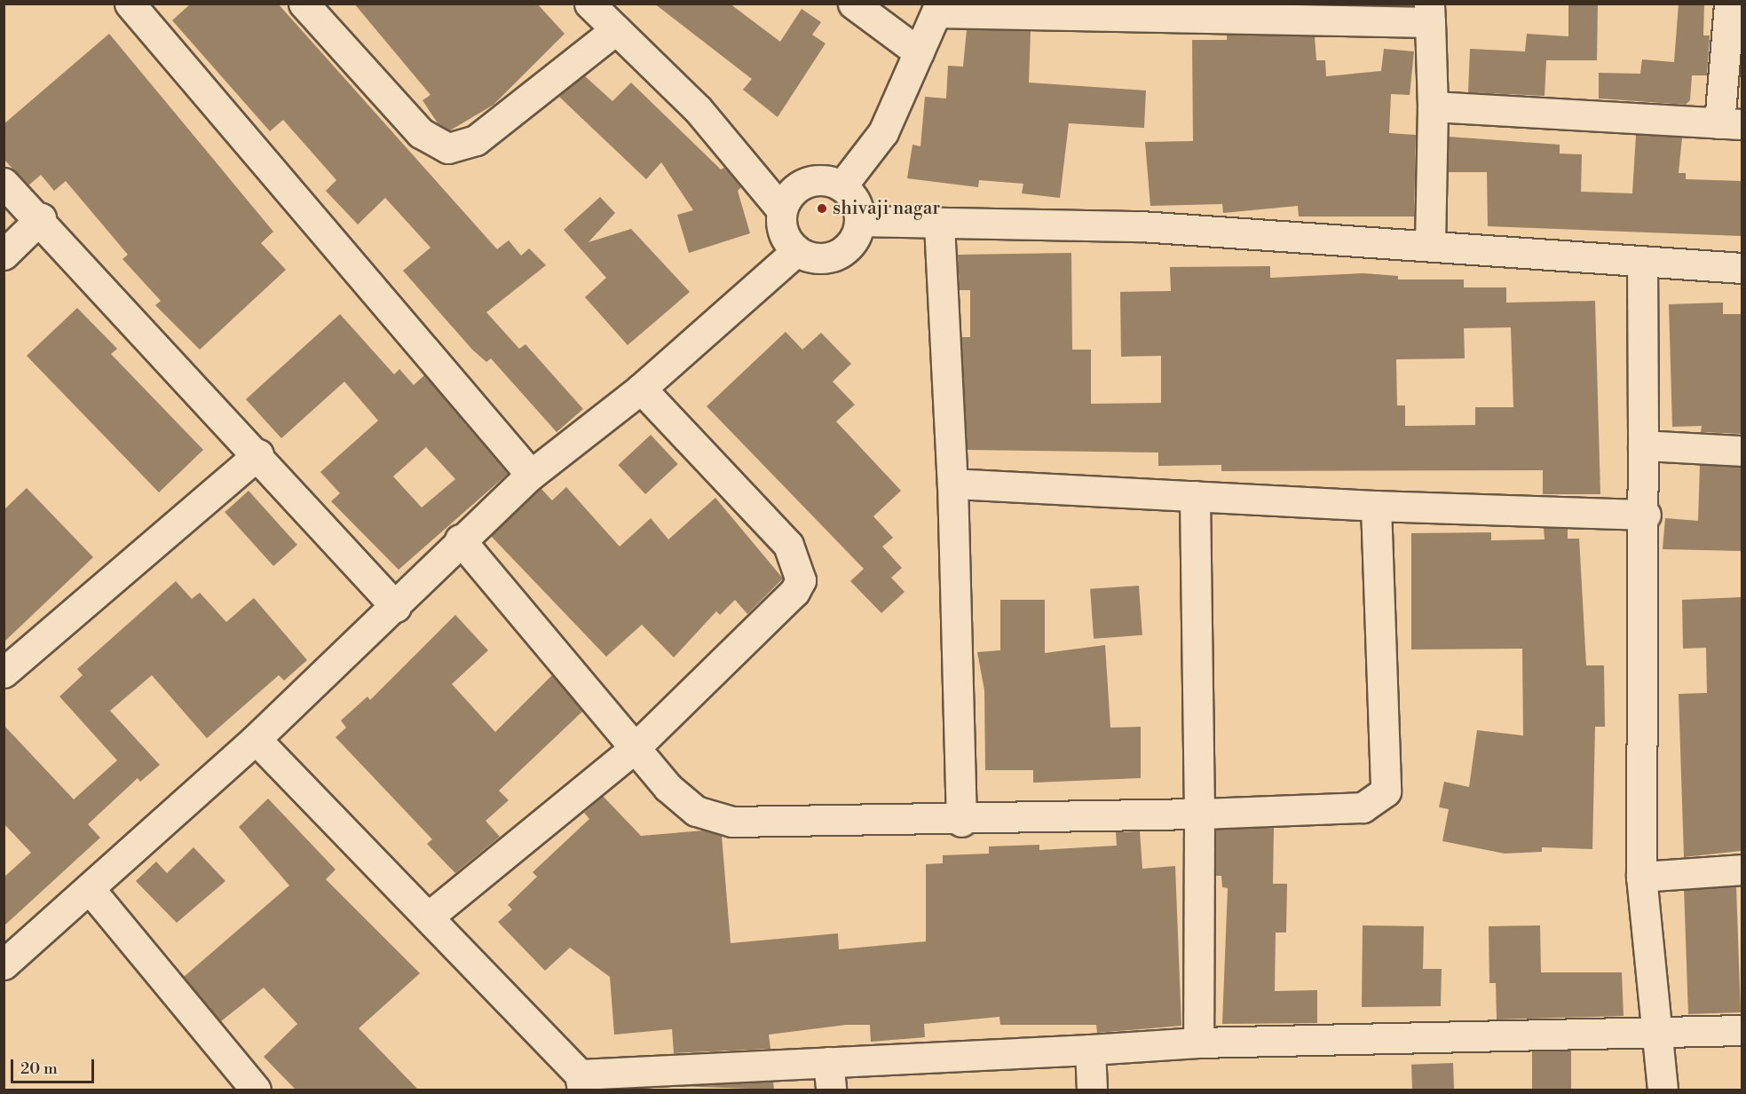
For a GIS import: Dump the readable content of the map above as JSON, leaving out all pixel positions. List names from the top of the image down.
{
  "places": ["shivaji nagar"],
  "scale_bar": "20 m"
}
